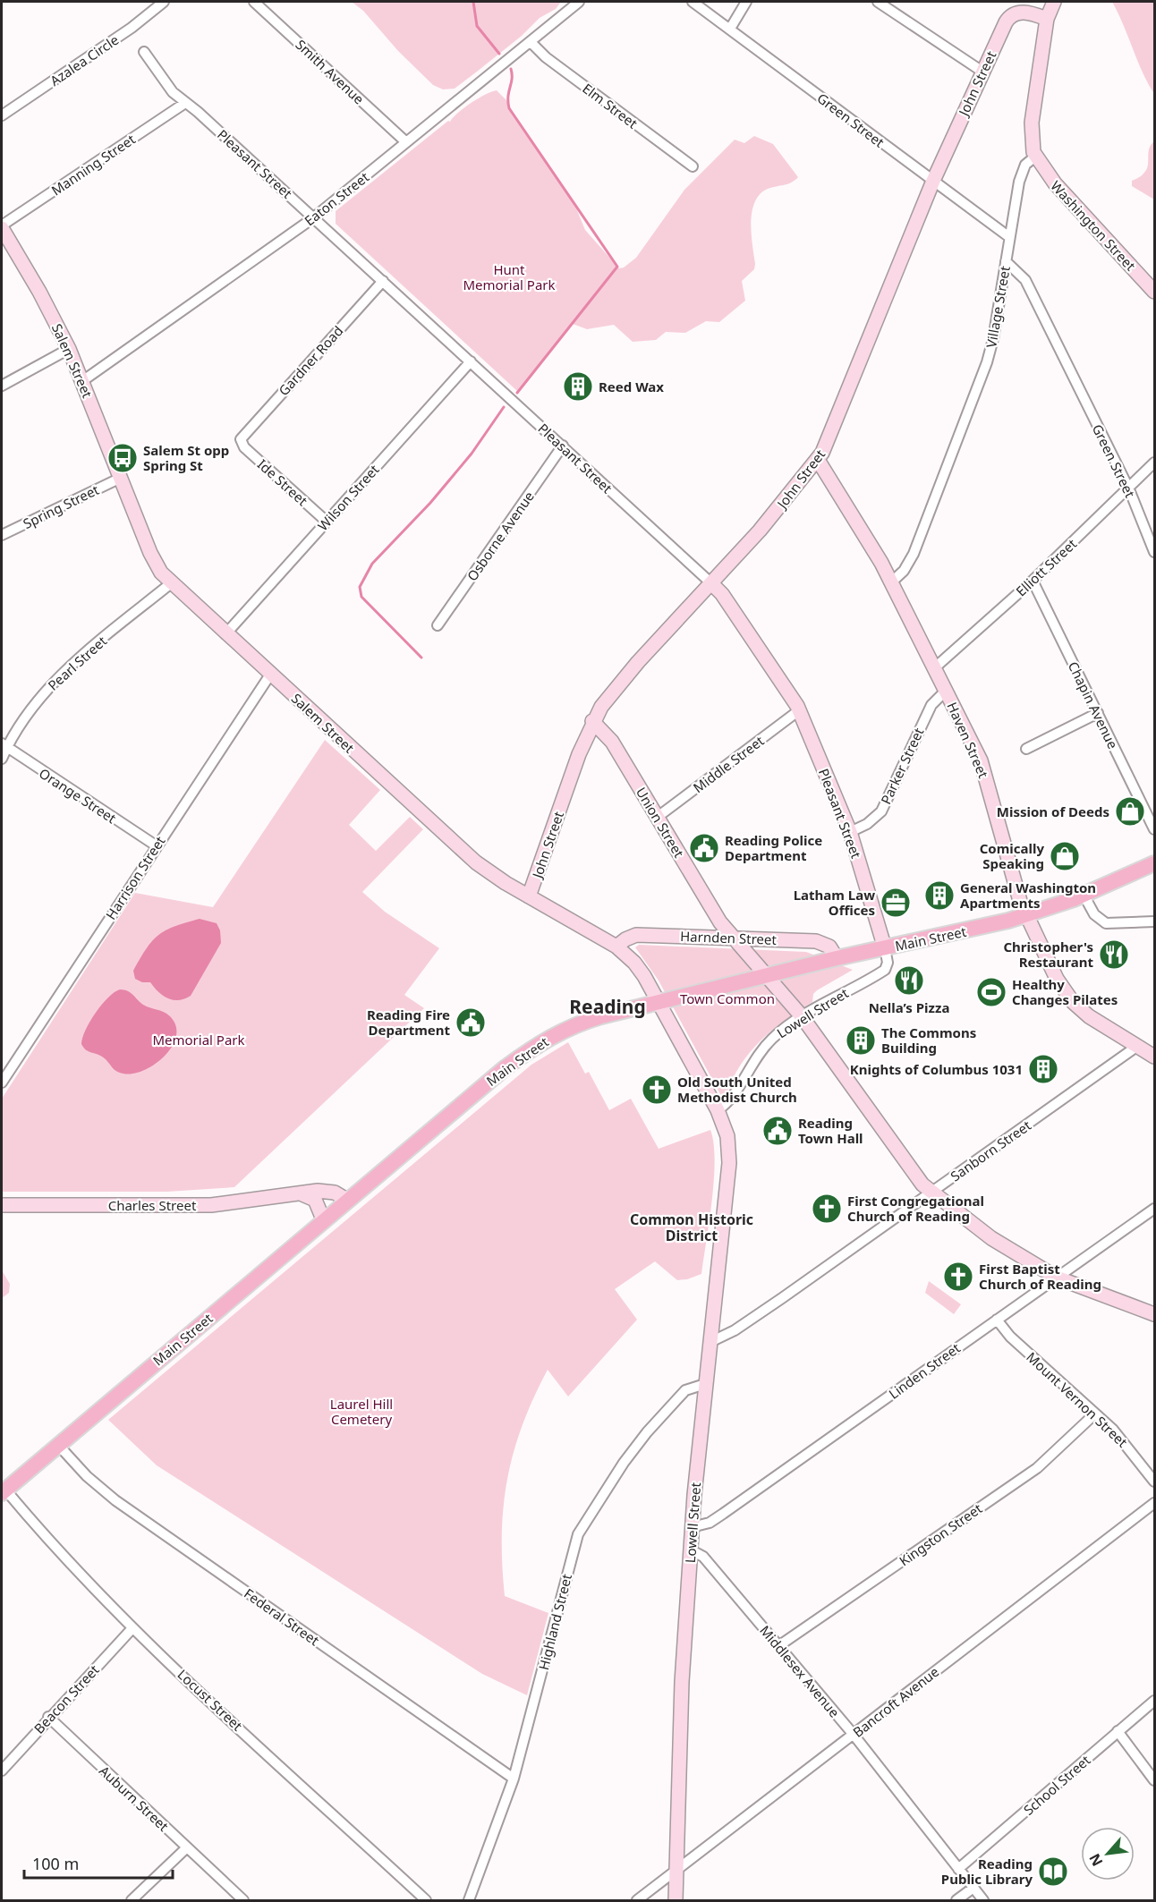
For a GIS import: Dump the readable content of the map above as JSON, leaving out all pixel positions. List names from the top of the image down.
{
  "streets": {
    "main road": ["Main Street"],
    "street": [
      "Azalea Circle",
      "Smith Avenue",
      "John Street",
      "Elm Street",
      "Green Street",
      "Pleasant Street",
      "Manning Street",
      "Eaton Street",
      "Washington Street",
      "Village Street",
      "Salem Street",
      "Gardner Road",
      "Ide Street",
      "Wilson Street",
      "Spring Street",
      "Osborne Avenue",
      "Elliott Street",
      "Pearl Street",
      "Chapin Avenue",
      "Haven Street",
      "Middle Street",
      "Parker Street",
      "Orange Street",
      "Union Street",
      "Harrison Street",
      "Harnden Street",
      "Lowell Street",
      "Sanborn Street",
      "Charles Street",
      "Linden Street",
      "Mount Vernon Street",
      "Kingston Street",
      "Federal Street",
      "Highland Street",
      "Middlesex Avenue",
      "Beacon Street",
      "Locust Street",
      "Bancroft Avenue",
      "School Street",
      "Auburn Street"
    ]
  },
  "crossings": [
    ["Smith Avenue", "Eaton Street"],
    ["John Street", "Green Street"],
    ["John Street", "Pleasant Street"],
    ["John Street", "Salem Street"],
    ["John Street", "Haven Street"],
    ["John Street", "Union Street"],
    ["Elm Street", "Eaton Street"],
    ["Green Street", "Village Street"],
    ["Green Street", "Elliott Street"],
    ["Pleasant Street", "Manning Street"],
    ["Pleasant Street", "Eaton Street"],
    ["Pleasant Street", "Gardner Road"],
    ["Pleasant Street", "Wilson Street"],
    ["Pleasant Street", "Osborne Avenue"],
    ["Pleasant Street", "Middle Street"],
    ["Pleasant Street", "Parker Street"],
    ["Pleasant Street", "Main Street"],
    ["Pleasant Street", "Lowell Street"],
    ["Manning Street", "Salem Street"],
    ["Eaton Street", "Salem Street"],
    ["Washington Street", "Village Street"],
    ["Village Street", "Haven Street"],
    ["Salem Street", "Wilson Street"],
    ["Salem Street", "Spring Street"],
    ["Salem Street", "Pearl Street"],
    ["Salem Street", "Harrison Street"],
    ["Salem Street", "Harnden Street"],
    ["Salem Street", "Main Street"],
    ["Salem Street", "Lowell Street"],
    ["Gardner Road", "Ide Street"],
    ["Ide Street", "Wilson Street"],
    ["Elliott Street", "Chapin Avenue"],
    ["Elliott Street", "Haven Street"],
    ["Pearl Street", "Orange Street"],
    ["Haven Street", "Parker Street"],
    ["Haven Street", "Main Street"],
    ["Haven Street", "Sanborn Street"],
    ["Middle Street", "Union Street"],
    ["Orange Street", "Harrison Street"],
    ["Union Street", "Harnden Street"],
    ["Union Street", "Main Street"],
    ["Union Street", "Lowell Street"],
    ["Union Street", "Sanborn Street"],
    ["Union Street", "Linden Street"],
    ["Harnden Street", "Main Street"],
    ["Main Street", "Lowell Street"],
    ["Main Street", "Charles Street"],
    ["Main Street", "Federal Street"],
    ["Main Street", "Locust Street"],
    ["Lowell Street", "Sanborn Street"],
    ["Lowell Street", "Linden Street"],
    ["Lowell Street", "Highland Street"],
    ["Lowell Street", "Middlesex Avenue"],
    ["Lowell Street", "Bancroft Avenue"],
    ["Linden Street", "Mount Vernon Street"],
    ["Mount Vernon Street", "Kingston Street"],
    ["Kingston Street", "Middlesex Avenue"],
    ["Federal Street", "Highland Street"],
    ["Middlesex Avenue", "Bancroft Avenue"],
    ["Middlesex Avenue", "School Street"],
    ["Beacon Street", "Locust Street"],
    ["Beacon Street", "Auburn Street"]
  ],
  "districts": ["Reading", "Common Historic District"],
  "parks": [
    "Hunt Memorial Park",
    "Town Common",
    "Memorial Park",
    "Laurel Hill Cemetery"
  ],
  "places": {
    "building": [
      "Reed Wax",
      "General Washington Apartments",
      "The Commons Building",
      "Knights of Columbus 1031"
    ],
    "bus stop": ["Salem St opp Spring St"],
    "shop": ["Mission of Deeds", "Comically Speaking"],
    "public building": ["Reading Police Department", "Reading Fire Department", "Reading Town Hall"],
    "office": ["Latham Law Offices"],
    "restaurant": ["Christopher's Restaurant", "Nella’s Pizza"],
    "sports": ["Healthy Changes Pilates"],
    "church": ["Old South United Methodist Church", "First Congregational Church of Reading", "First Baptist Church of Reading"],
    "library": ["Reading Public Library"]
  },
  "scale_bar": "100 m",
  "north": "bottom left"
}
